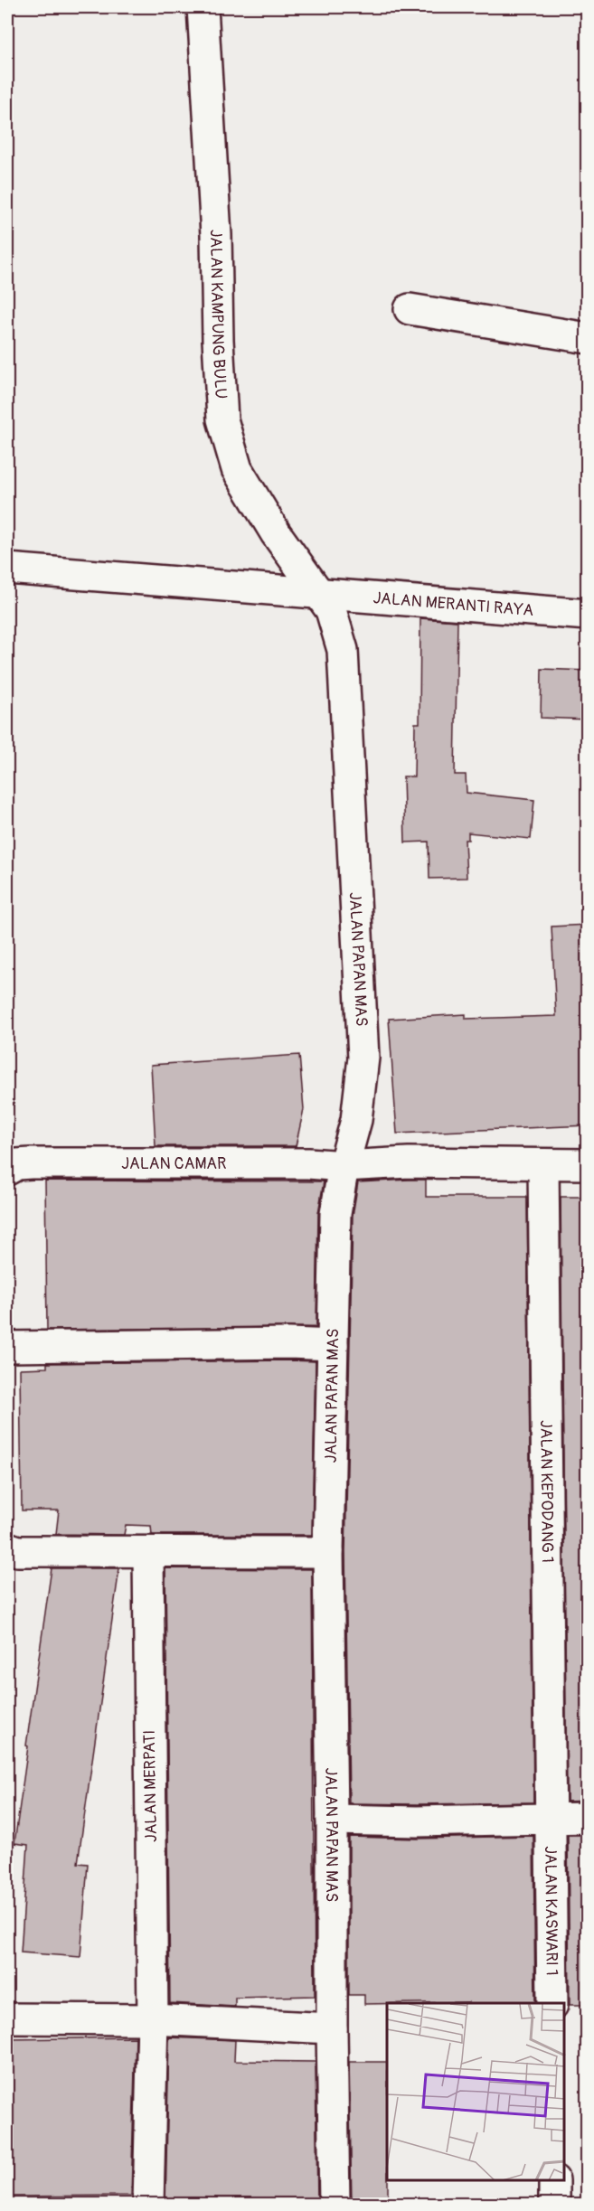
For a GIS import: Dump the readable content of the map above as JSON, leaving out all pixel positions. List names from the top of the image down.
{
  "streets": {
    "street": [
      "JALAN KAMPUNG BULU",
      "JALAN MERANTI RAYA",
      "JALAN PAPAN MAS",
      "JALAN CAMAR",
      "JALAN KEPODANG 1",
      "JALAN MERPATI",
      "JALAN KASWARI 1"
    ]
  },
  "crossings": [
    ["JALAN KAMPUNG BULU", "JALAN MERANTI RAYA"],
    ["JALAN KAMPUNG BULU", "JALAN PAPAN MAS"],
    ["JALAN MERANTI RAYA", "JALAN PAPAN MAS"],
    ["JALAN PAPAN MAS", "JALAN CAMAR"],
    ["JALAN CAMAR", "JALAN KEPODANG 1"],
    ["JALAN KEPODANG 1", "JALAN KASWARI 1"]
  ]
}
